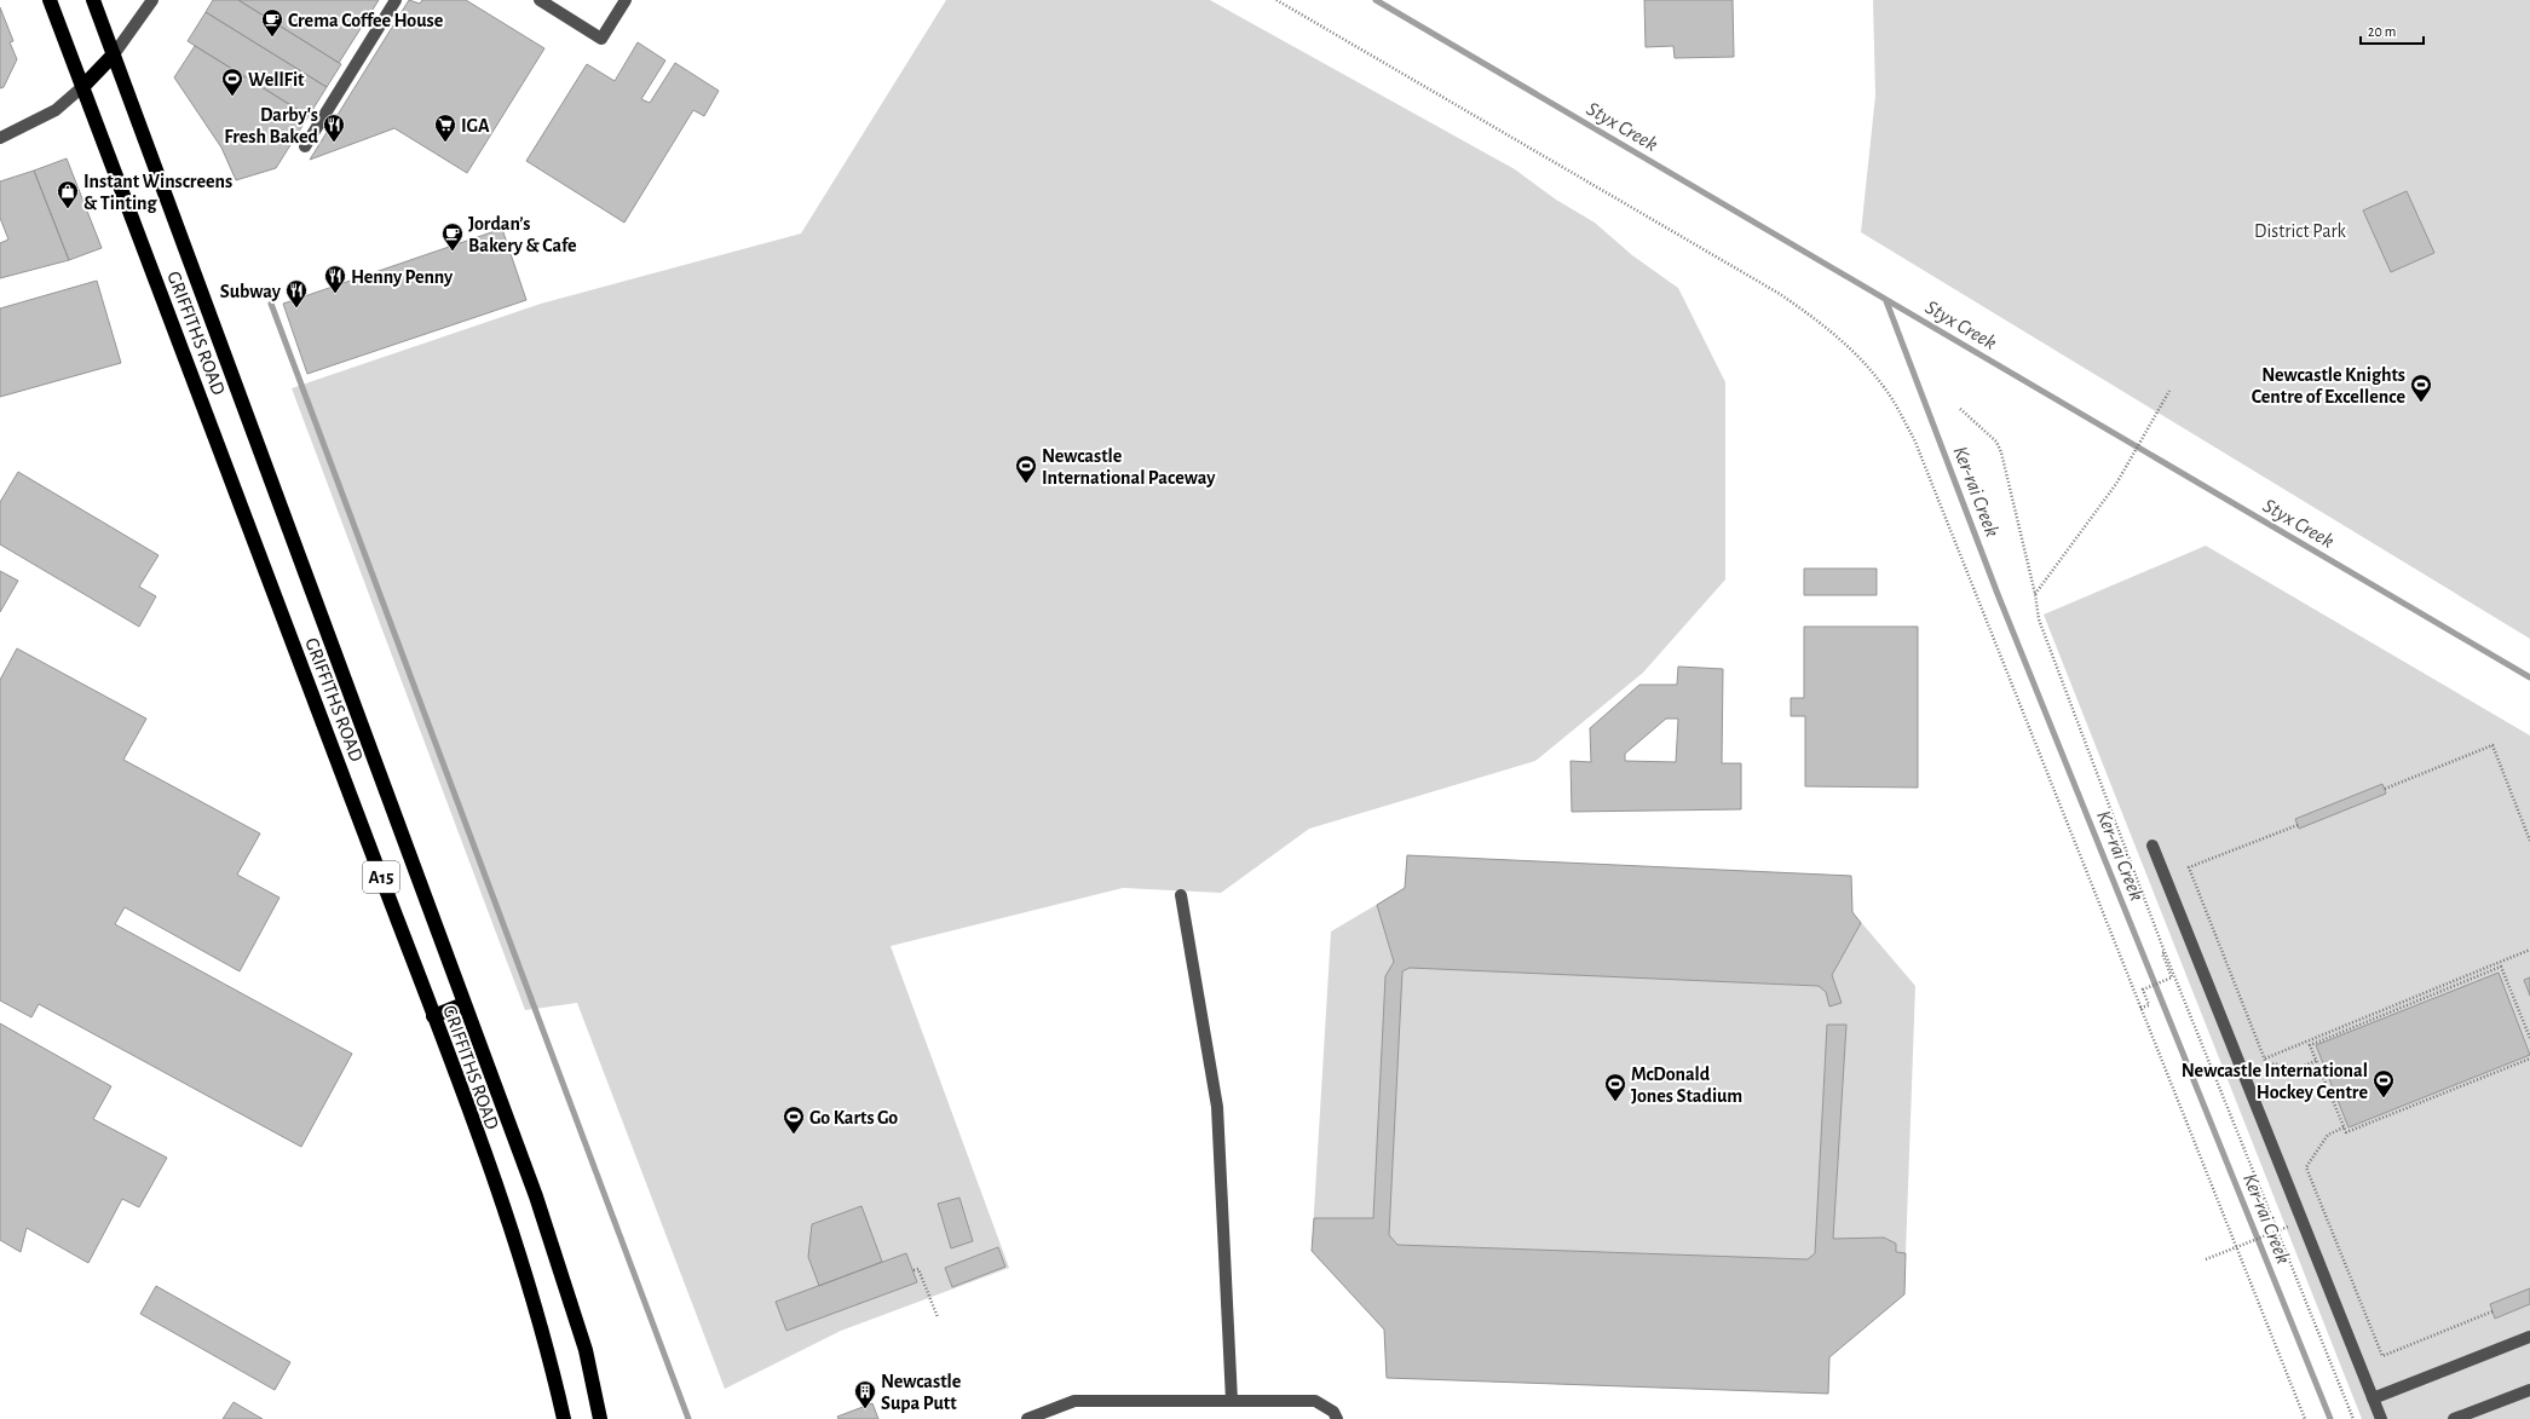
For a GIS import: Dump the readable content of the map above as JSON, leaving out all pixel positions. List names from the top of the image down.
{
  "streets": {
    "highway": ["GRIFFITHS ROAD", "A15"]
  },
  "water": ["Styx Creek", "Ker-rai Creek"],
  "parks": ["District Park"],
  "places": {
    "cafe": ["Crema Coffee House", "Jordan’s Bakery & Cafe"],
    "sports": [
      "WellFit",
      "Newcastle Knights Centre of Excellence",
      "Newcastle International Paceway",
      "Newcastle International Hockey Centre",
      "McDonald Jones Stadium",
      "Go Karts Go"
    ],
    "restaurant": ["Darby's Fresh Baked", "Henny Penny", "Subway"],
    "supermarket": ["IGA"],
    "shop": ["Instant Winscreens & Tinting"],
    "building": ["Newcastle Supa Putt"]
  },
  "scale_bar": "20 m"
}
